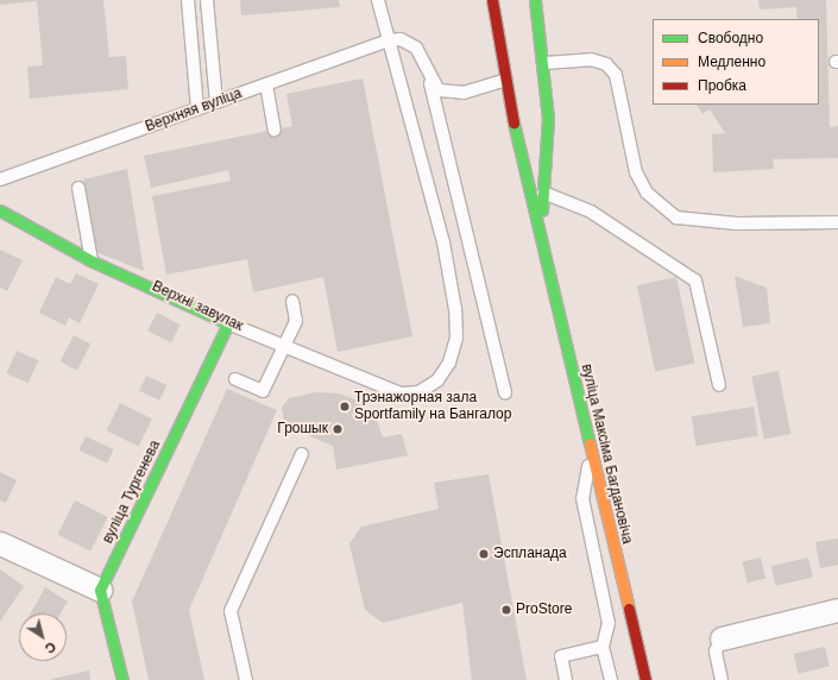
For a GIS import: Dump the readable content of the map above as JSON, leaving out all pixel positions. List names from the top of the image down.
{
  "streets": {
    "main road": ["Верхні завулак", "вуліца Максіма Багдановіча", "вуліца Тургенева"],
    "lane": ["Верхняя вуліца"]
  },
  "crossings": [
    ["Верхняя вуліца", "Верхні завулак"],
    ["Верхні завулак", "вуліца Тургенева"]
  ],
  "places": [
    "Трэнажорная зала Sportfamily на Бангалор",
    "Грошык",
    "Эспланада",
    "ProStore"
  ],
  "legend": ["Свободно", "Медленно", "Пробка"],
  "north": "bottom right"
}
